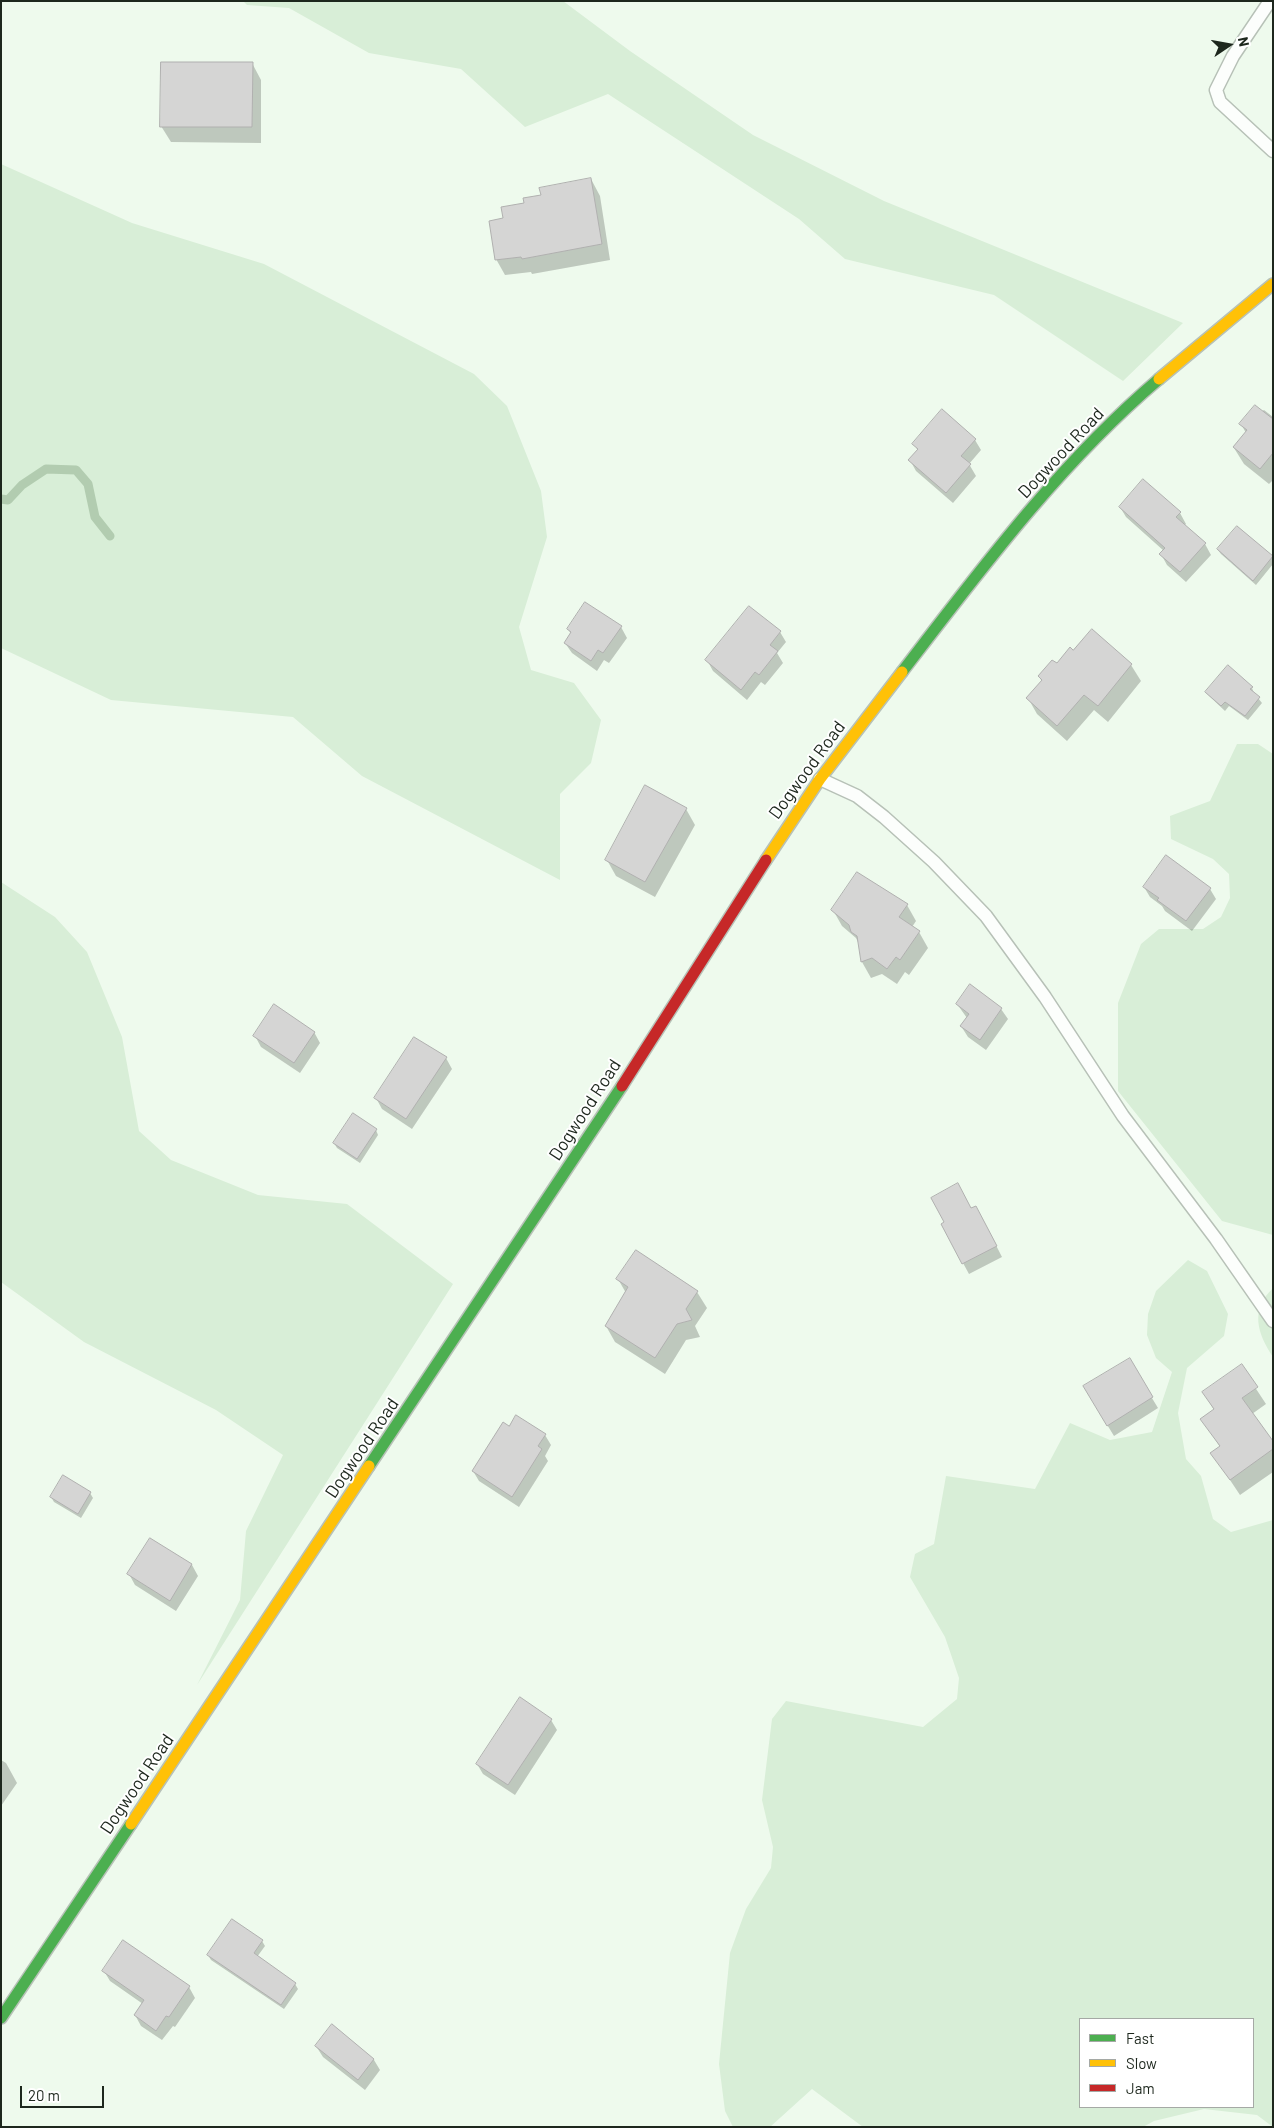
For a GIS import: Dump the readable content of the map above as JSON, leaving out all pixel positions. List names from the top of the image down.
{
  "streets": {
    "street": ["Dogwood Road"]
  },
  "legend": ["Fast", "Slow", "Jam"],
  "scale_bar": "20 m",
  "north": "right"
}
